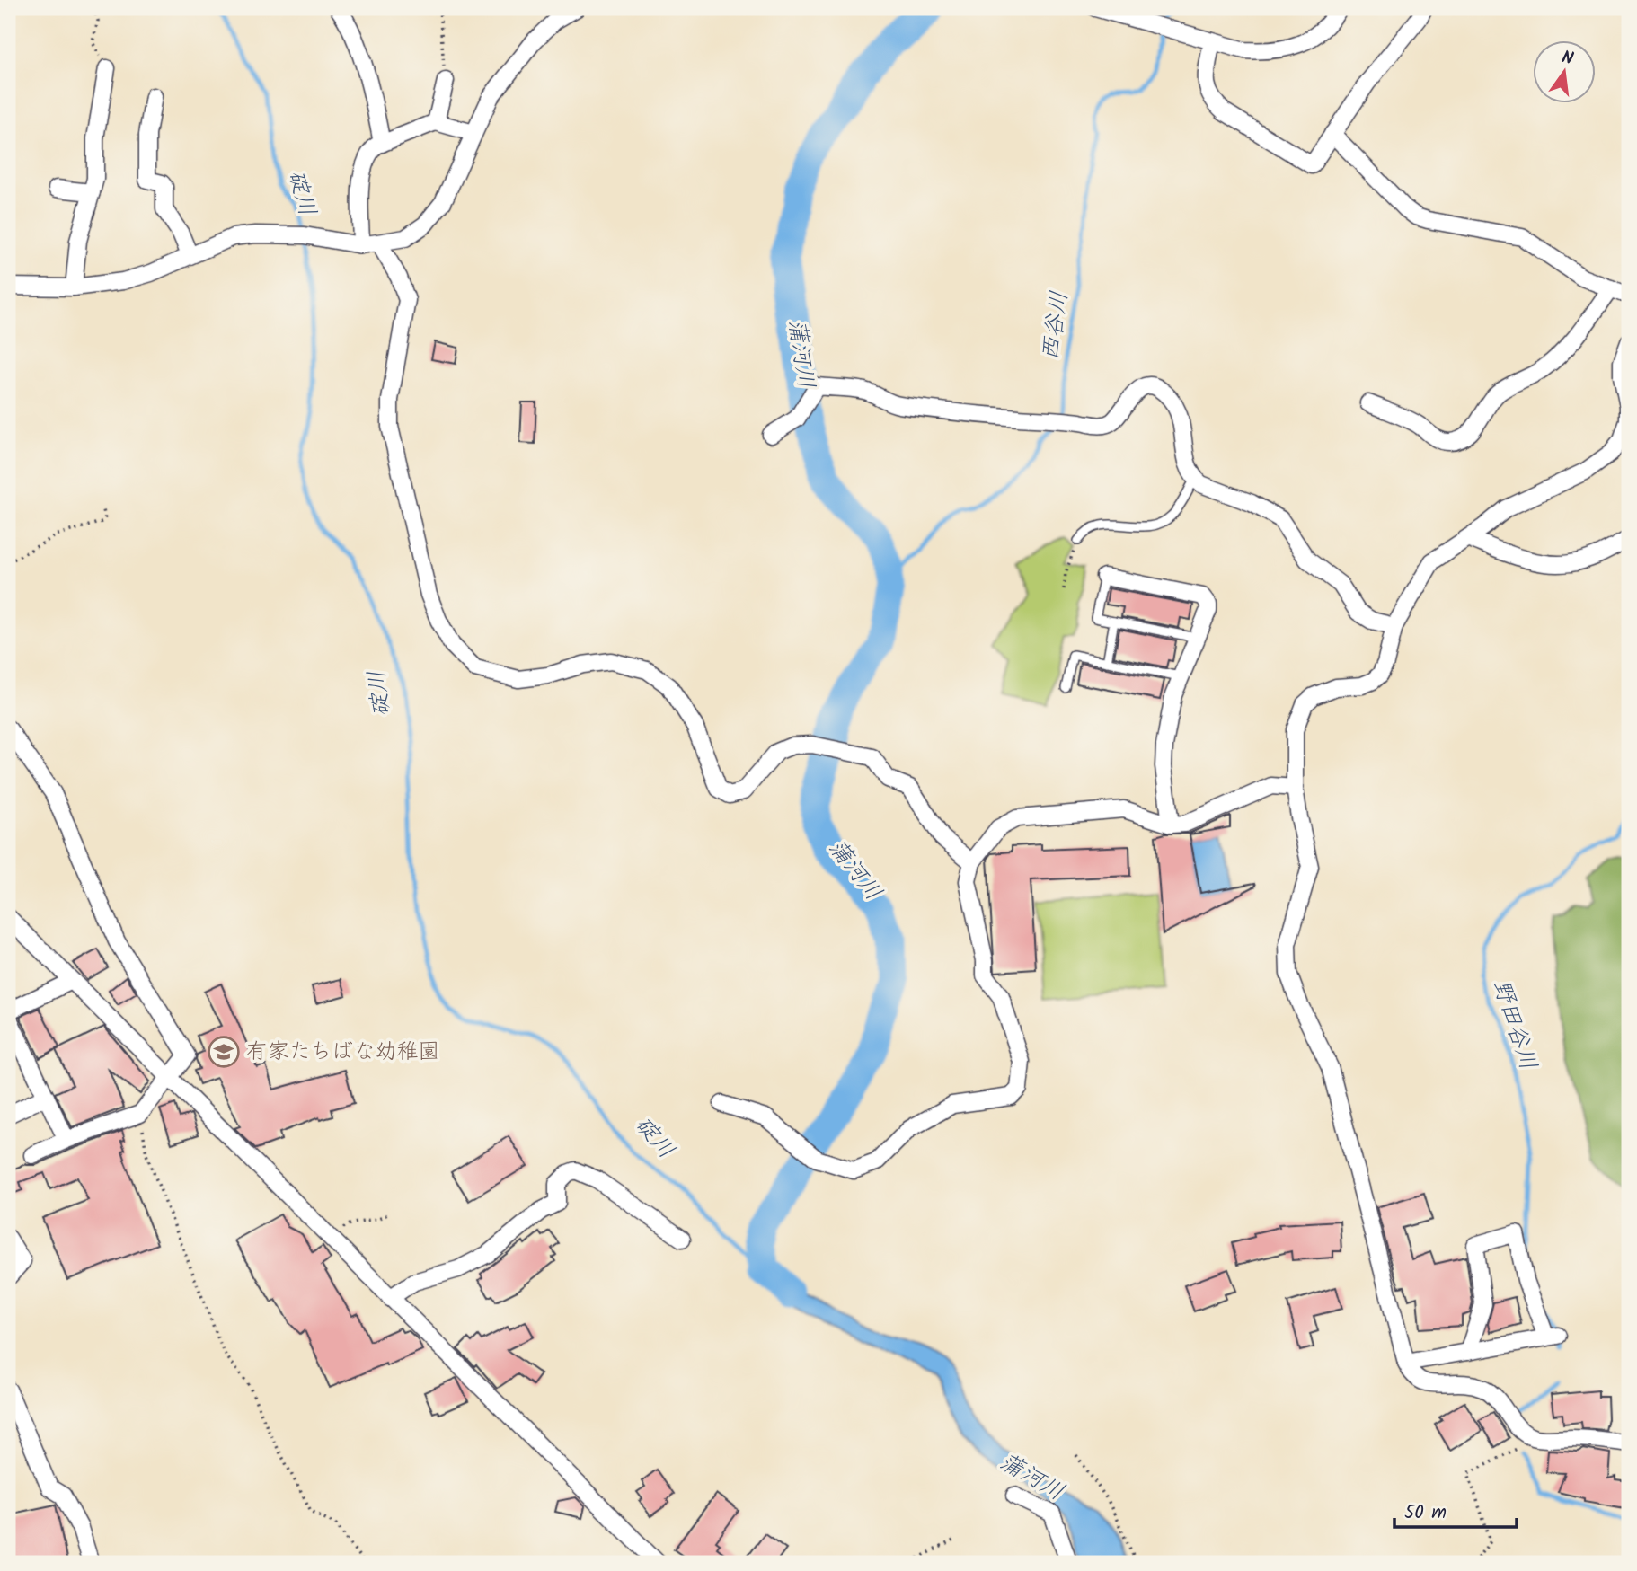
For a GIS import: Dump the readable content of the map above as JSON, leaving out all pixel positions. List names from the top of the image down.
{
  "water": [
    "碇川",
    "西谷川",
    "蒲河川",
    "野田谷川"
  ],
  "places": {
    "school or university": ["有家たちばな幼稚園"]
  },
  "scale_bar": "50 m",
  "north": "top"
}
